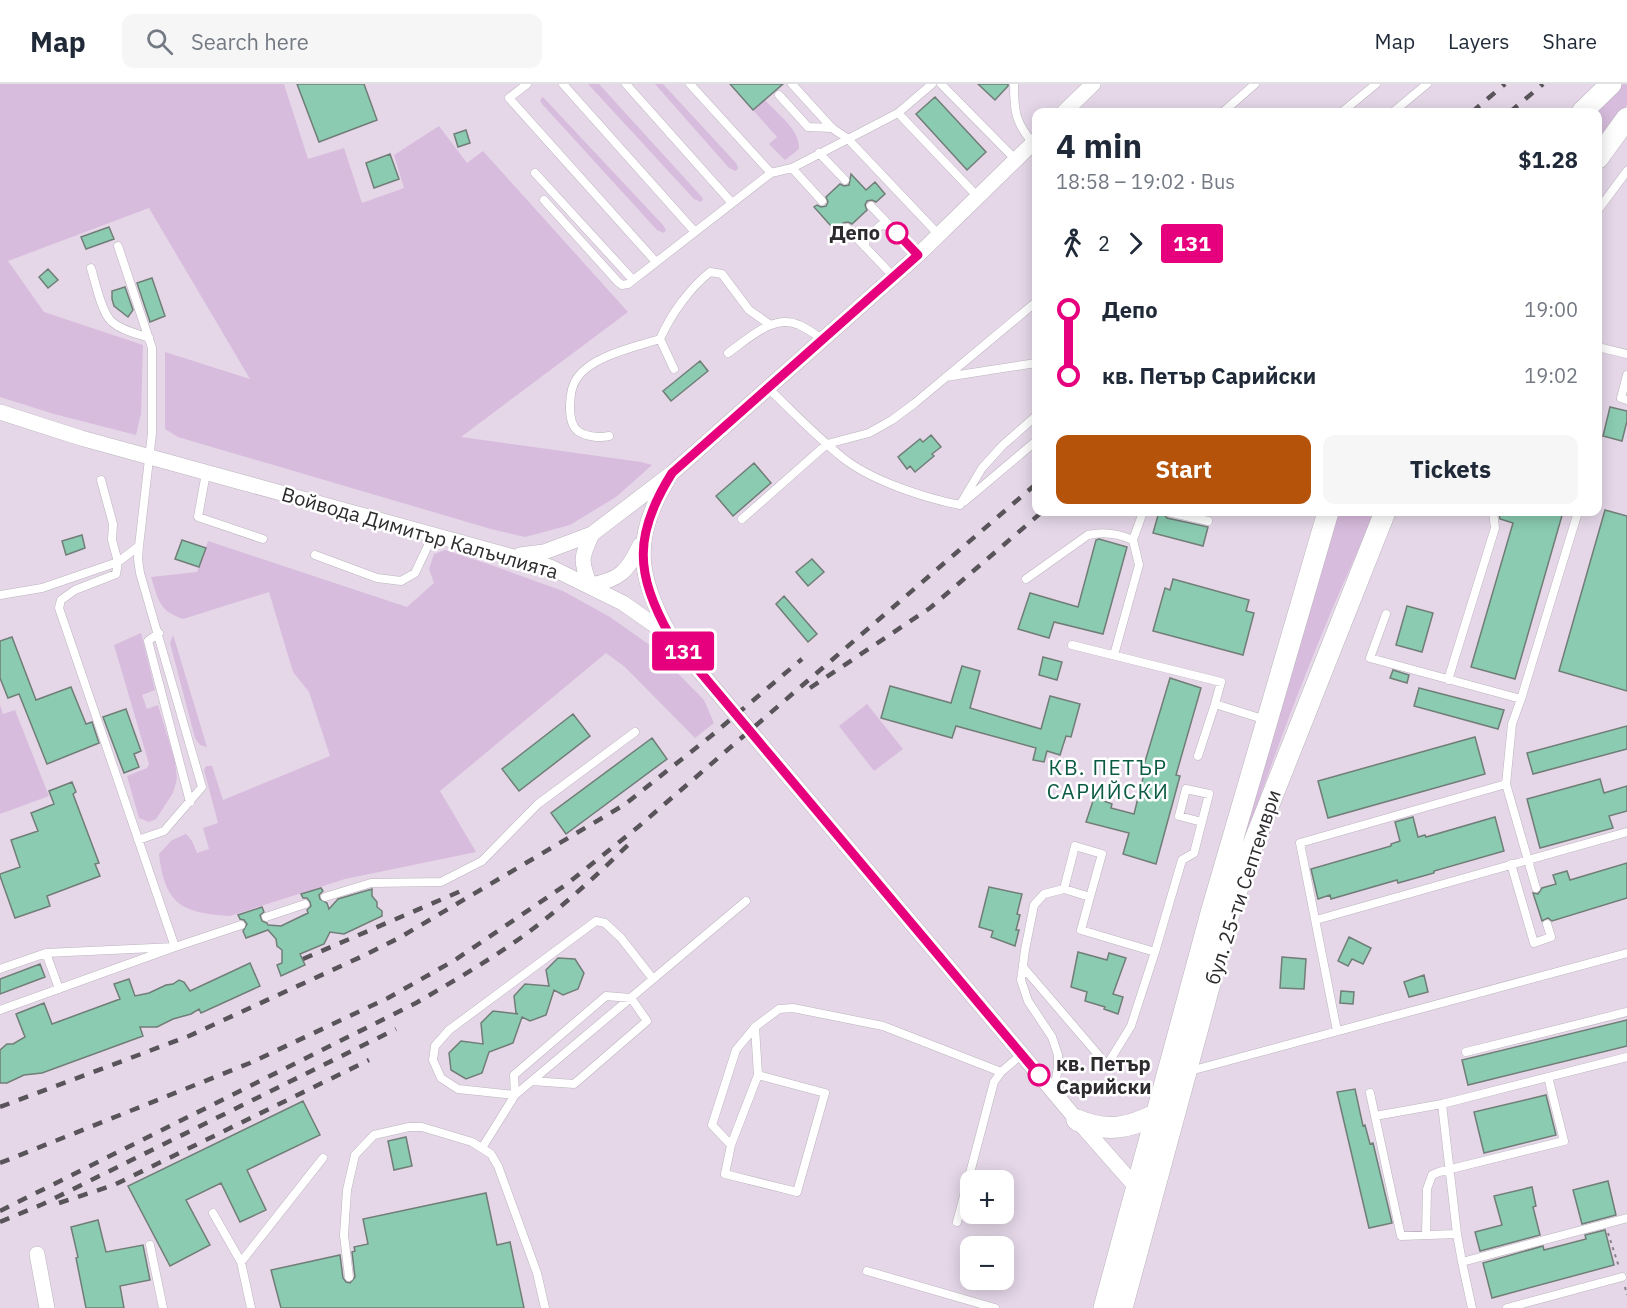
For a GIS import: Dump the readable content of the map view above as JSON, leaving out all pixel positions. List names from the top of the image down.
{
  "streets": {
    "main road": ["бул. 25-ти Септември"],
    "street": ["Войвода Димитър Калъчлията"]
  },
  "crossings": [
    ["Войвода Димитър Калъчлията", "бул. 25-ти Септември"]
  ],
  "districts": ["КВ. ПЕТЪР САРИЙСКИ"],
  "places": ["Депо", "кв. Петър Сарийски"],
  "lines": ["bus line 131"],
  "page": {
    "header": "Map",
    "search": "Search here",
    "nav": ["Map", "Layers", "Share"],
    "on_map": "131",
    "heading": ["4 min", "18:58 – 19:02 · Bus", "$1.28"],
    "legs": ["2", "131"],
    "list": [
      {
        "name": "Депо",
        "value": "19:00"
      },
      {
        "name": "кв. Петър Сарийски",
        "value": "19:02"
      }
    ],
    "buttons": ["Start", "Tickets"],
    "map_buttons": ["+", "−"]
  }
}
